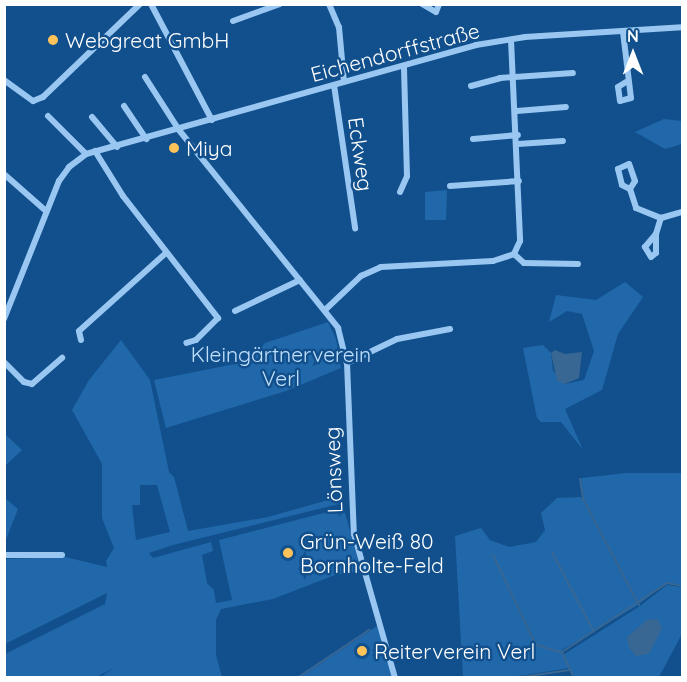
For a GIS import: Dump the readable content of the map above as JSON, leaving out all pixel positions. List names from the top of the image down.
{
  "streets": {
    "street": ["Eichendorffstraße", "Eckweg", "Lönsweg"]
  },
  "crossings": [
    ["Eichendorffstraße", "Eckweg"],
    ["Eichendorffstraße", "Lönsweg"]
  ],
  "parks": ["Kleingärtnerverein Verl"],
  "places": [
    "Webgreat GmbH",
    "Miya",
    "Grün-Weiß 80 Bornholte-Feld",
    "Reiterverein Verl"
  ],
  "north": "top"
}
